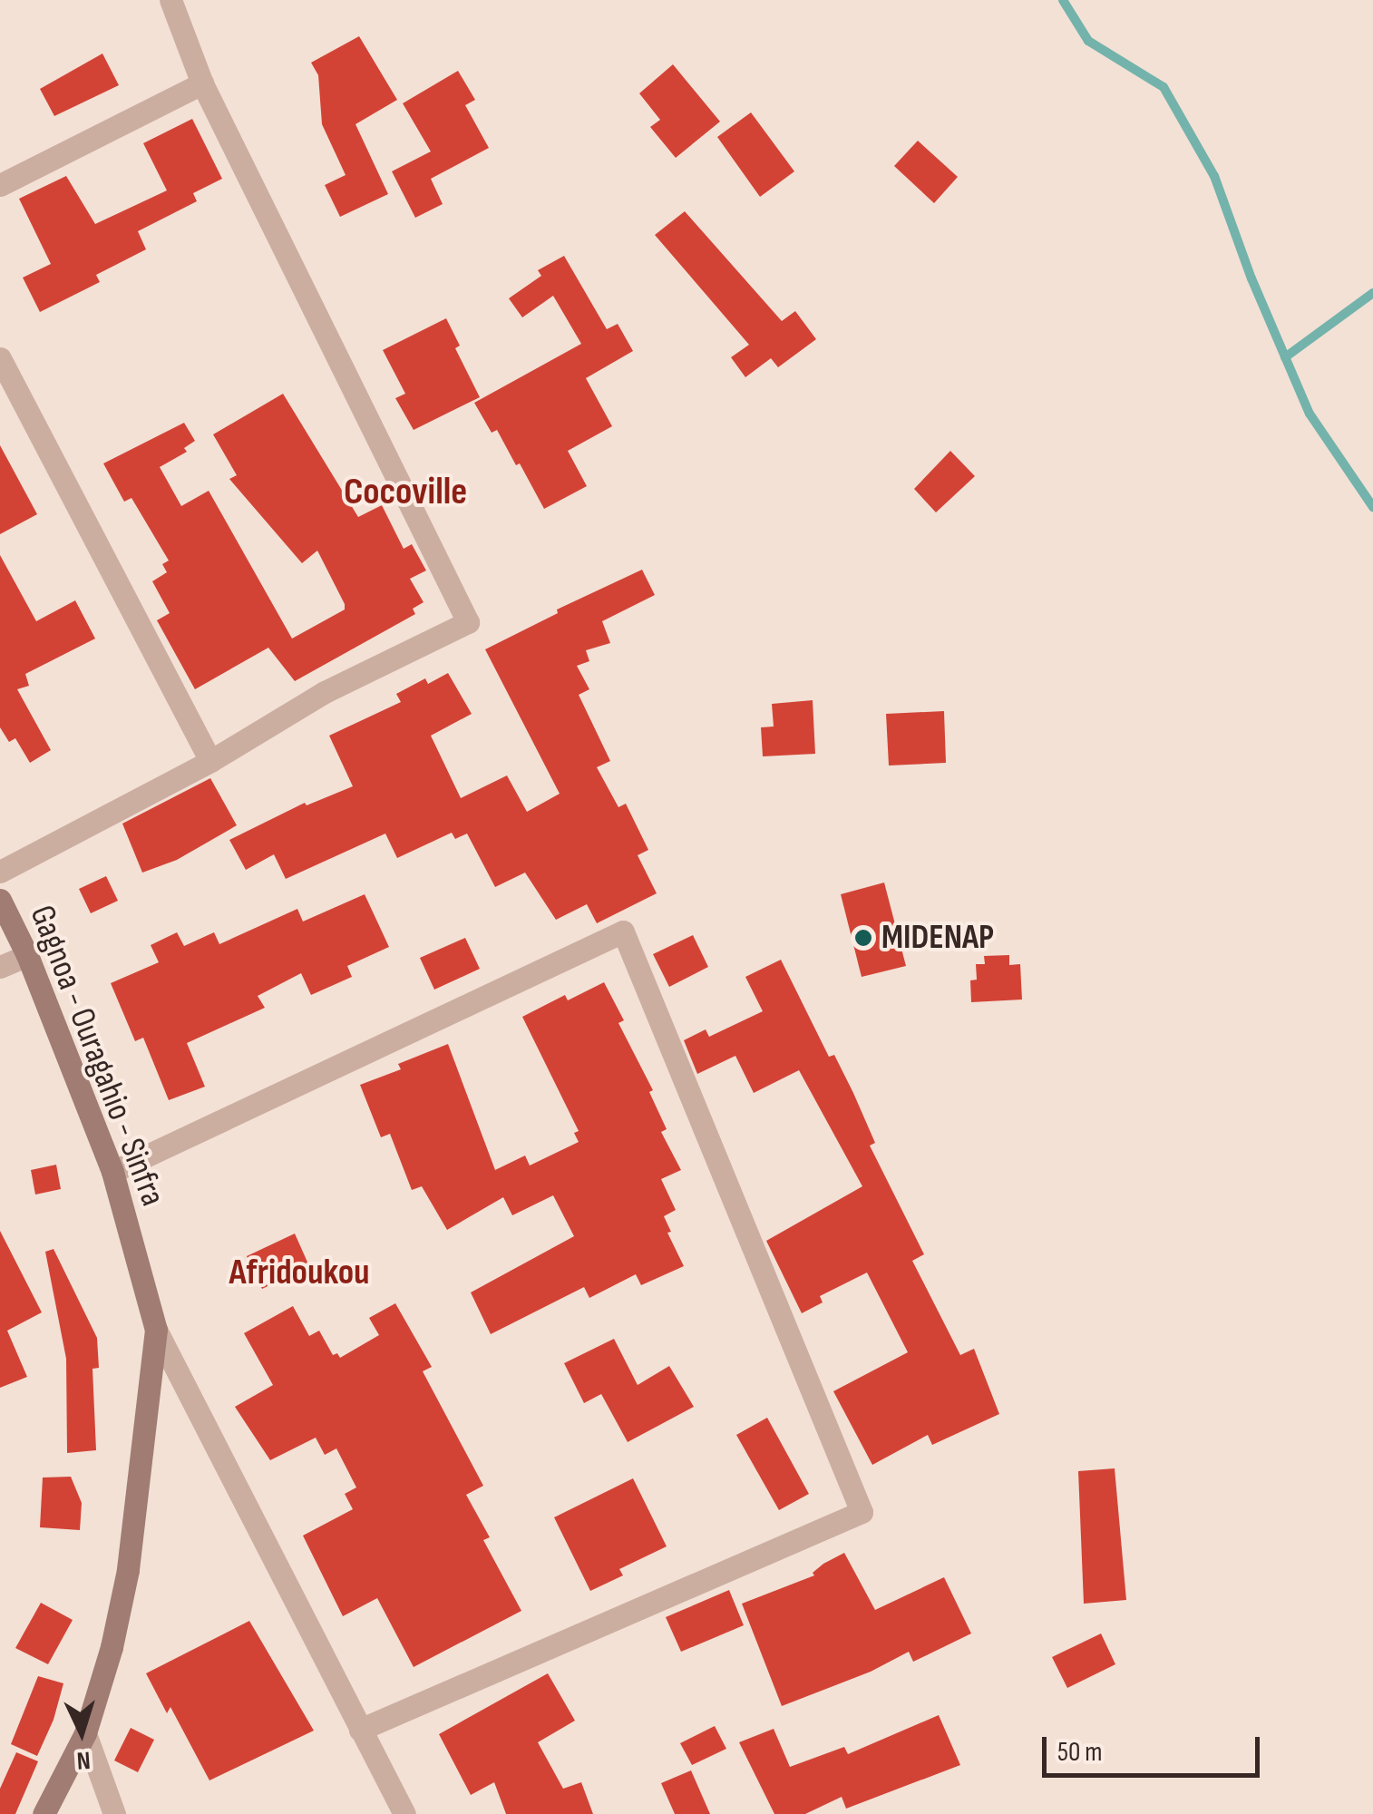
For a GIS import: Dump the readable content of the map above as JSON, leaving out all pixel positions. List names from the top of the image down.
{
  "streets": {
    "main road": ["Gagnoa - Ouragahio - Sinfra"]
  },
  "districts": ["Cocoville", "Afridoukou"],
  "places": ["MIDENAP"],
  "scale_bar": "50 m",
  "north": "bottom"
}
